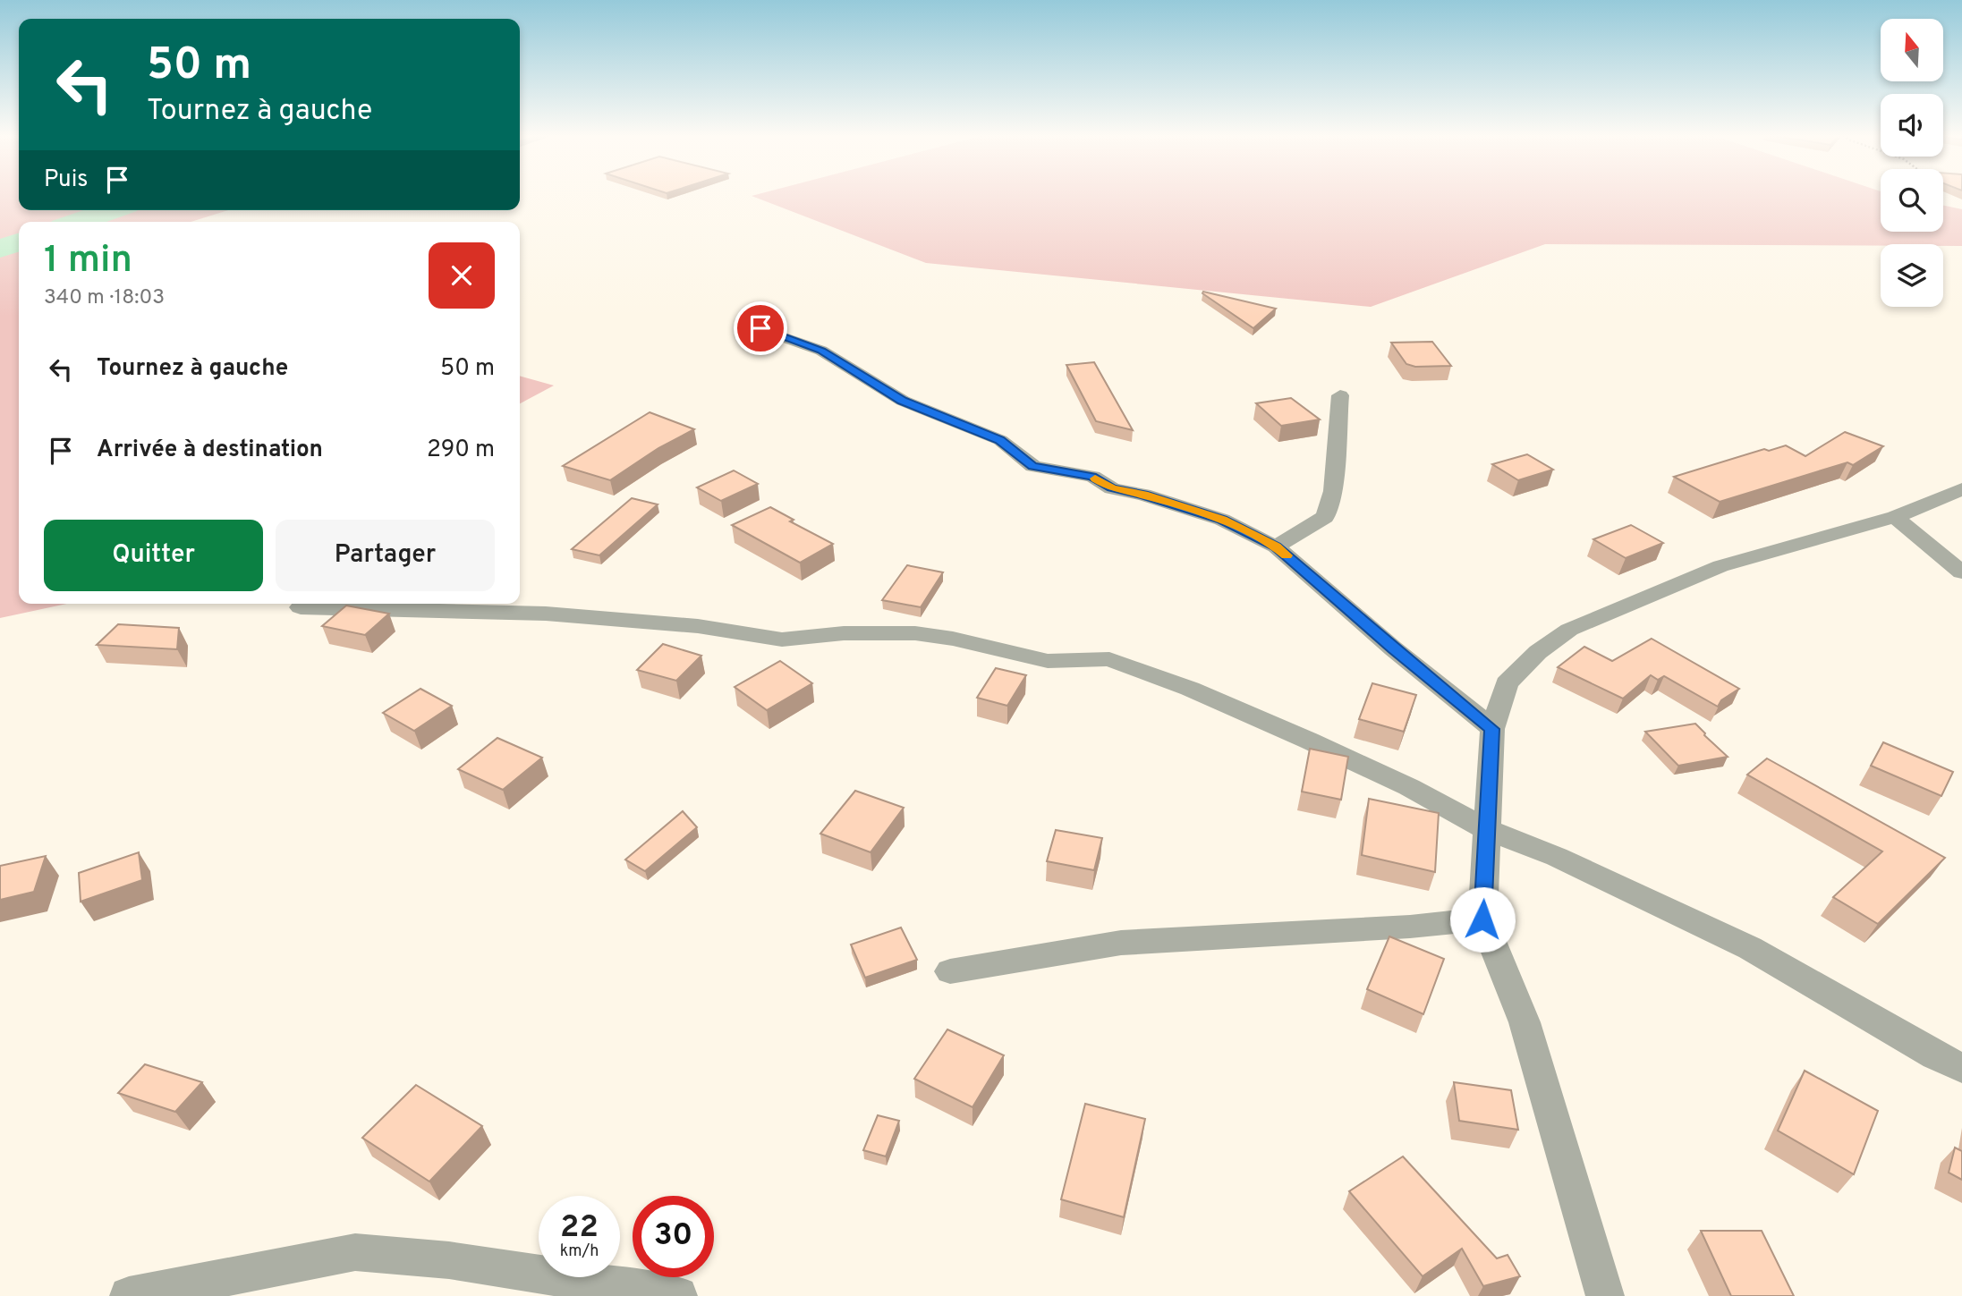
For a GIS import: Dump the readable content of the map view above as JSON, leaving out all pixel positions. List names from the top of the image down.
{
  "north": "top",
  "page": {
    "turn": ["50 m", "Tournez à gauche"],
    "then": "Puis",
    "heading": ["1 min", "340 m · 18:03"],
    "list": [
      {
        "name": "Tournez à gauche",
        "value": "50 m"
      },
      {
        "name": "Arrivée à destination",
        "value": "290 m"
      }
    ],
    "buttons": ["Quitter", "Partager"],
    "speed": "22 km/h",
    "limit": "30"
  }
}
